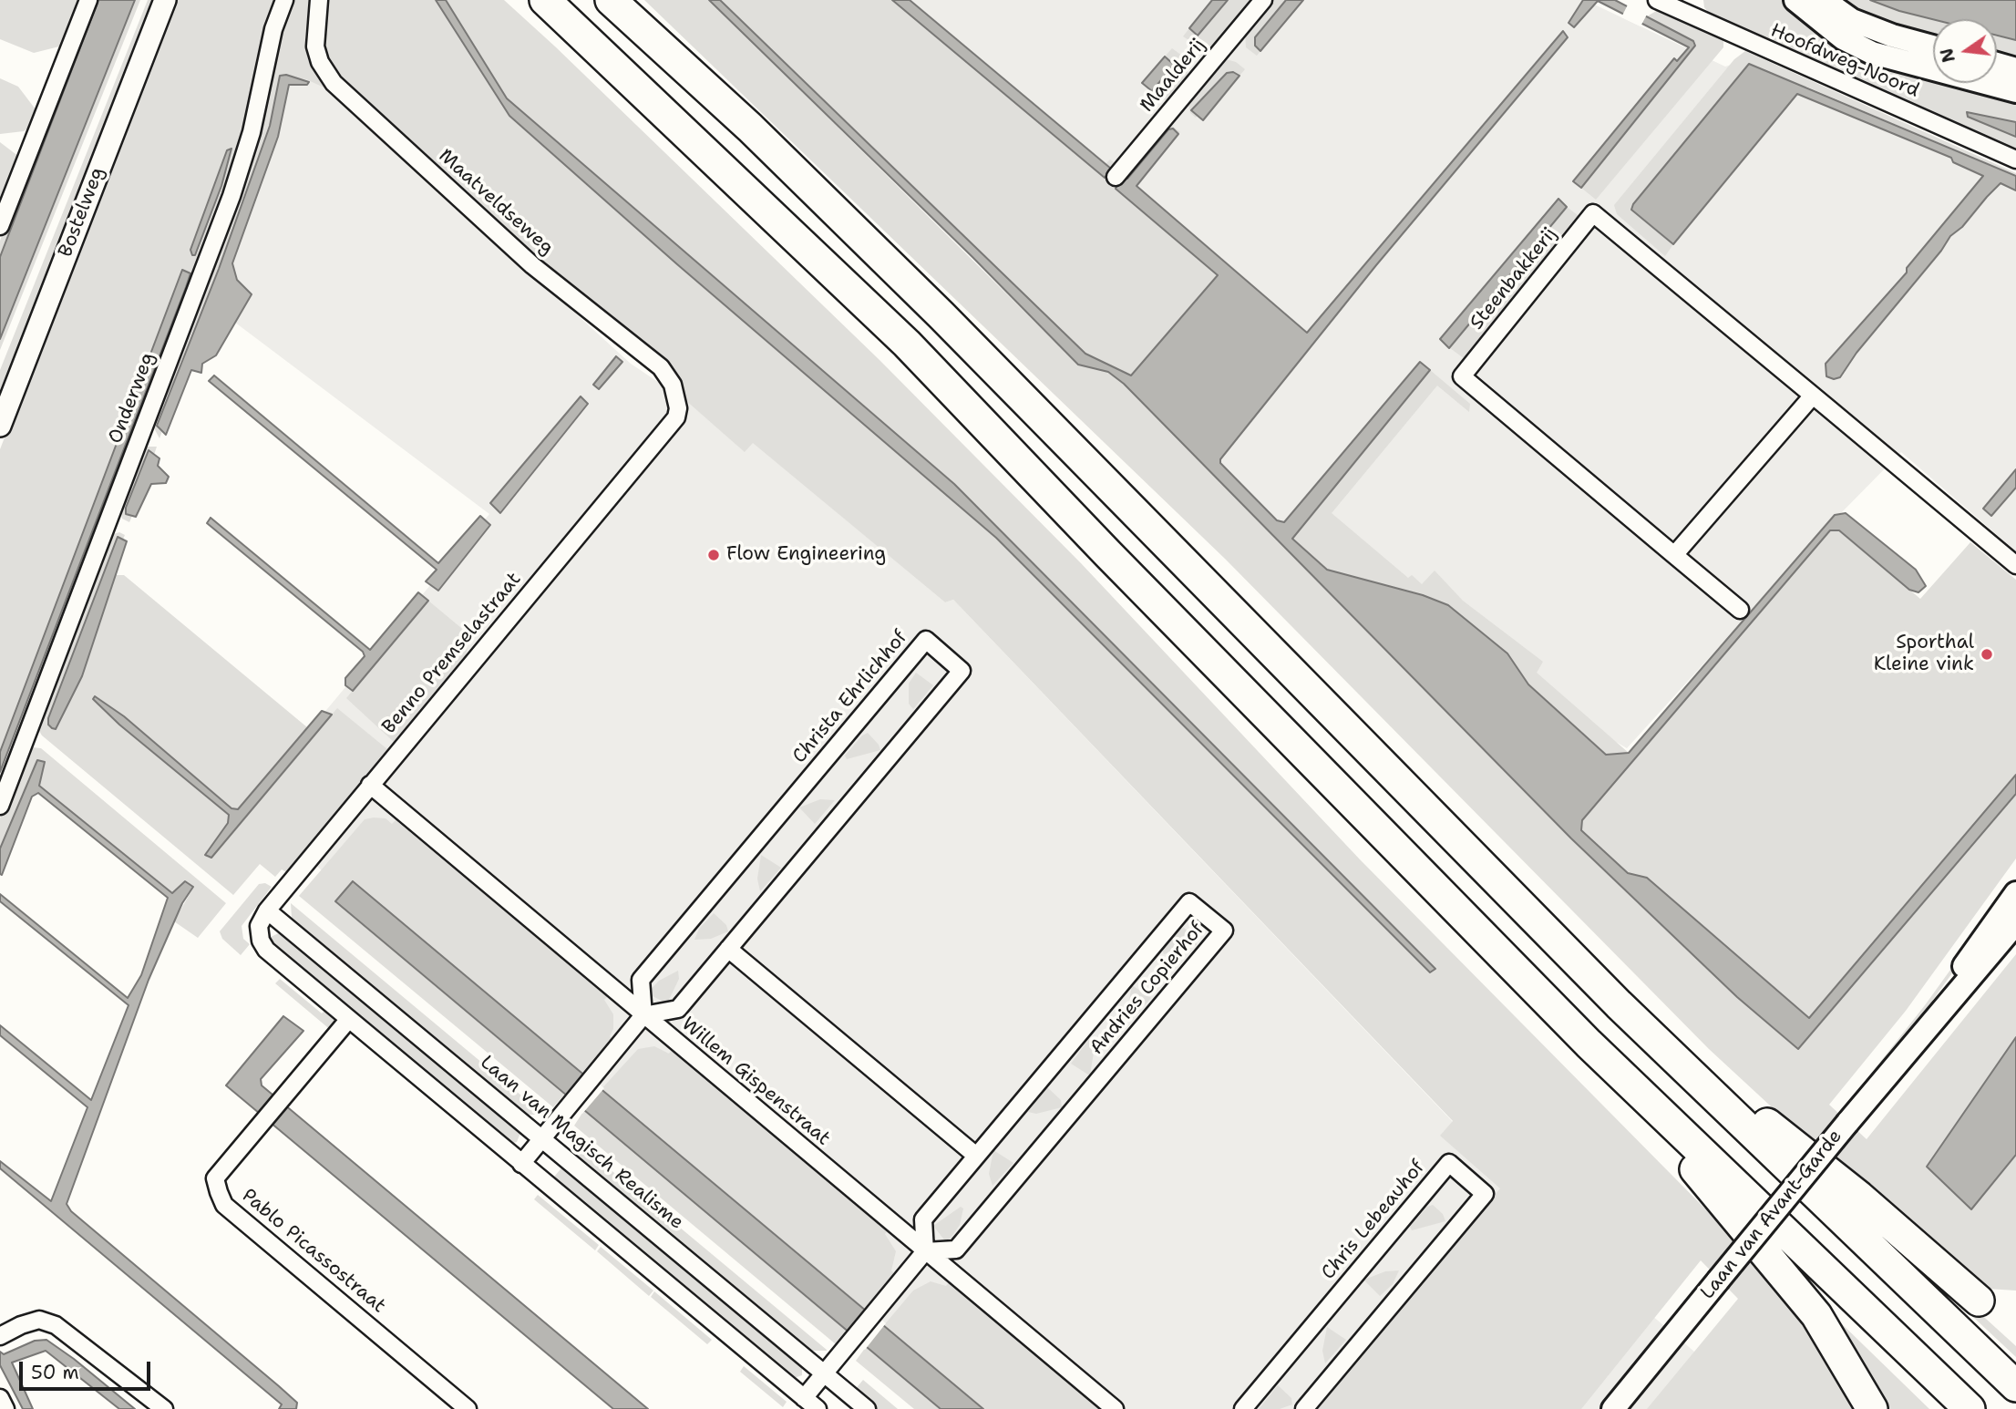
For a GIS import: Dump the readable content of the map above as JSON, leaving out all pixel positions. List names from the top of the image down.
{
  "streets": {
    "main road": ["Laan van Avant-Garde"],
    "street": [
      "Hoofdweg-Noord",
      "Maalderij",
      "Maatveldseweg",
      "Bostelweg",
      "Steenbakkerij",
      "Onderweg",
      "Benno Premselastraat",
      "Christa Ehrlichhof",
      "Andries Copierhof",
      "Willem Gispenstraat",
      "Laan van Magisch Realisme",
      "Chris Lebeauhof",
      "Pablo Picassostraat"
    ]
  },
  "crossings": [
    ["Maatveldseweg", "Benno Premselastraat"],
    ["Benno Premselastraat", "Willem Gispenstraat"],
    ["Benno Premselastraat", "Laan van Magisch Realisme"],
    ["Christa Ehrlichhof", "Willem Gispenstraat"],
    ["Andries Copierhof", "Willem Gispenstraat"]
  ],
  "places": ["Flow Engineering", "Sporthal Kleine vink"],
  "scale_bar": "50 m",
  "north": "left"
}
